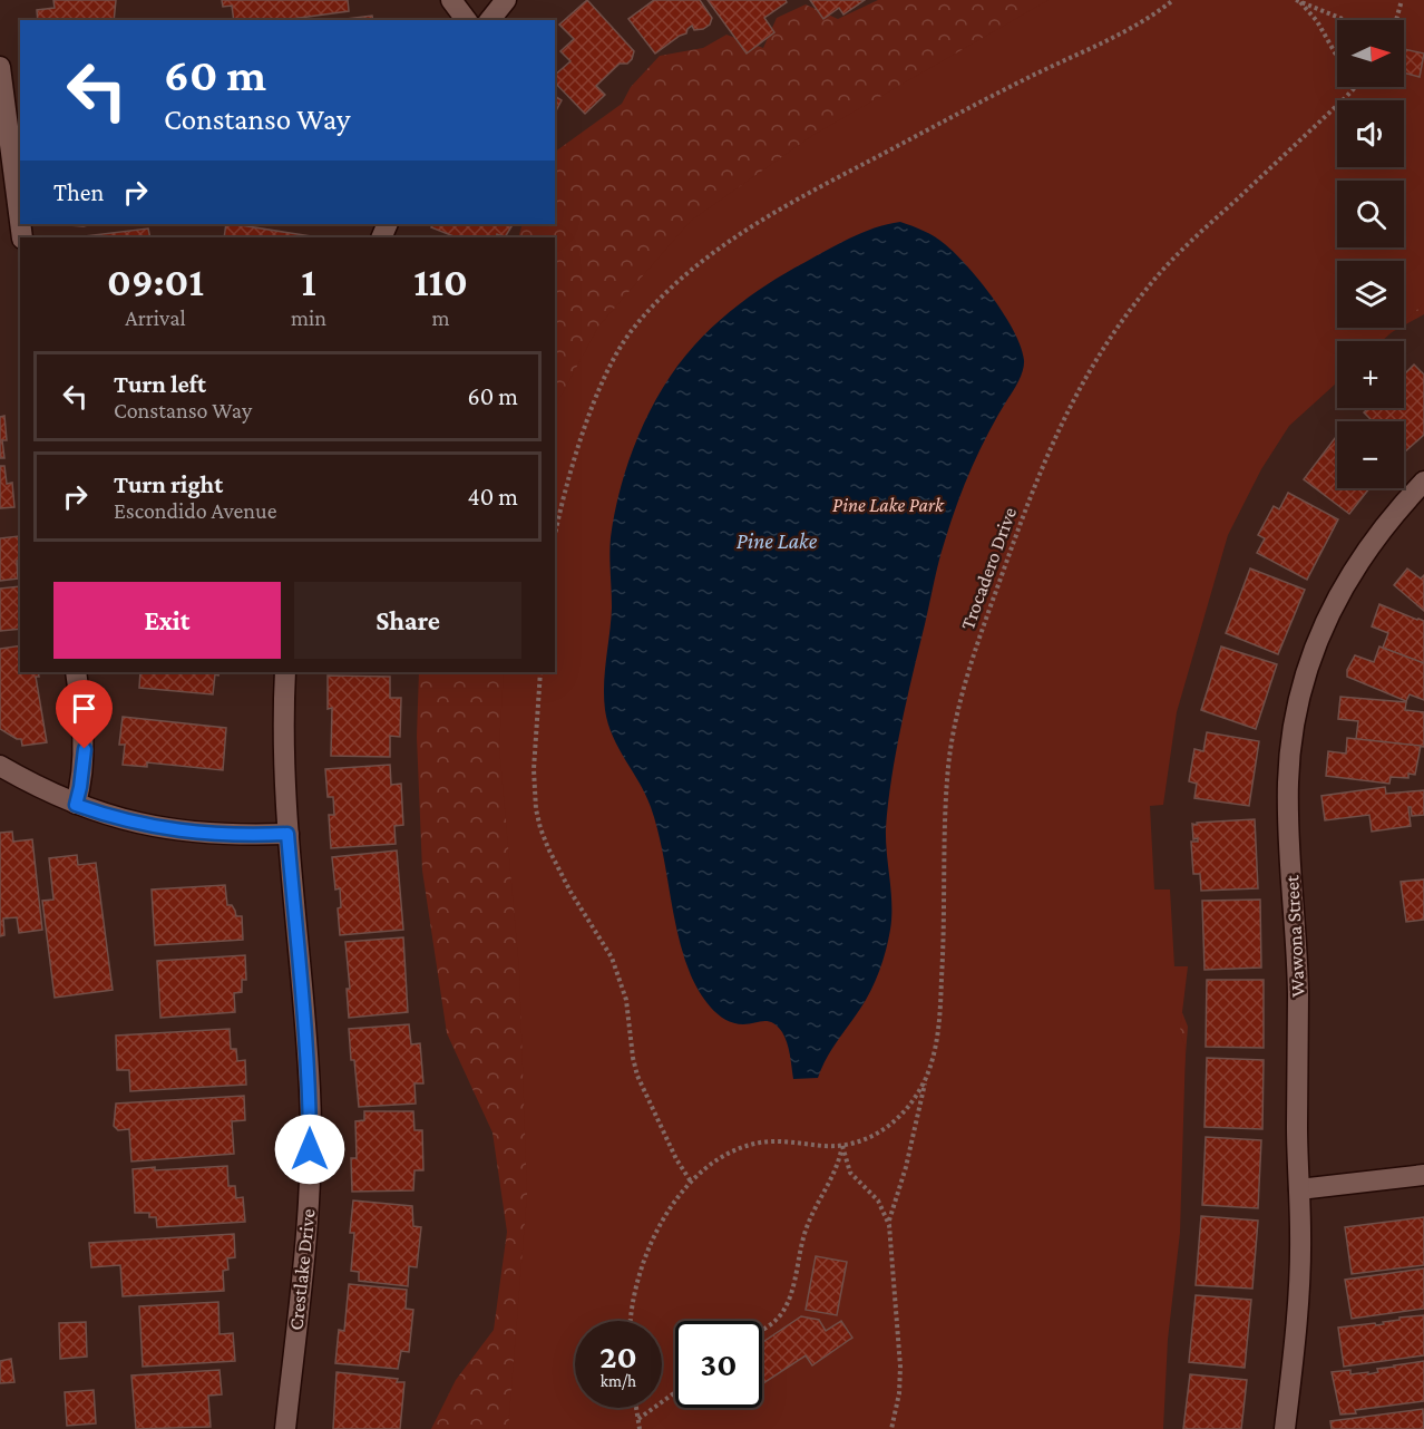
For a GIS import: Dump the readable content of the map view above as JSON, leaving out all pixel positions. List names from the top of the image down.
{
  "streets": {
    "street": ["Wawona Street", "Crestlake Drive"],
    "path": ["Trocadero Drive"]
  },
  "water": ["Pine Lake"],
  "parks": ["Pine Lake Park"],
  "north": "right",
  "page": {
    "map_buttons": ["+", "−"],
    "turn": ["60 m", "Constanso Way"],
    "then": "Then",
    "eta": [
      "09:01",
      "Arrival",
      "1",
      "min",
      "110",
      "m"
    ],
    "list": [
      {
        "name": "Turn left",
        "note": "Constanso Way",
        "value": "60 m"
      },
      {
        "name": "Turn right",
        "note": "Escondido Avenue",
        "value": "40 m"
      }
    ],
    "buttons": ["Exit", "Share"],
    "speed": "20 km/h",
    "limit": "30"
  }
}
